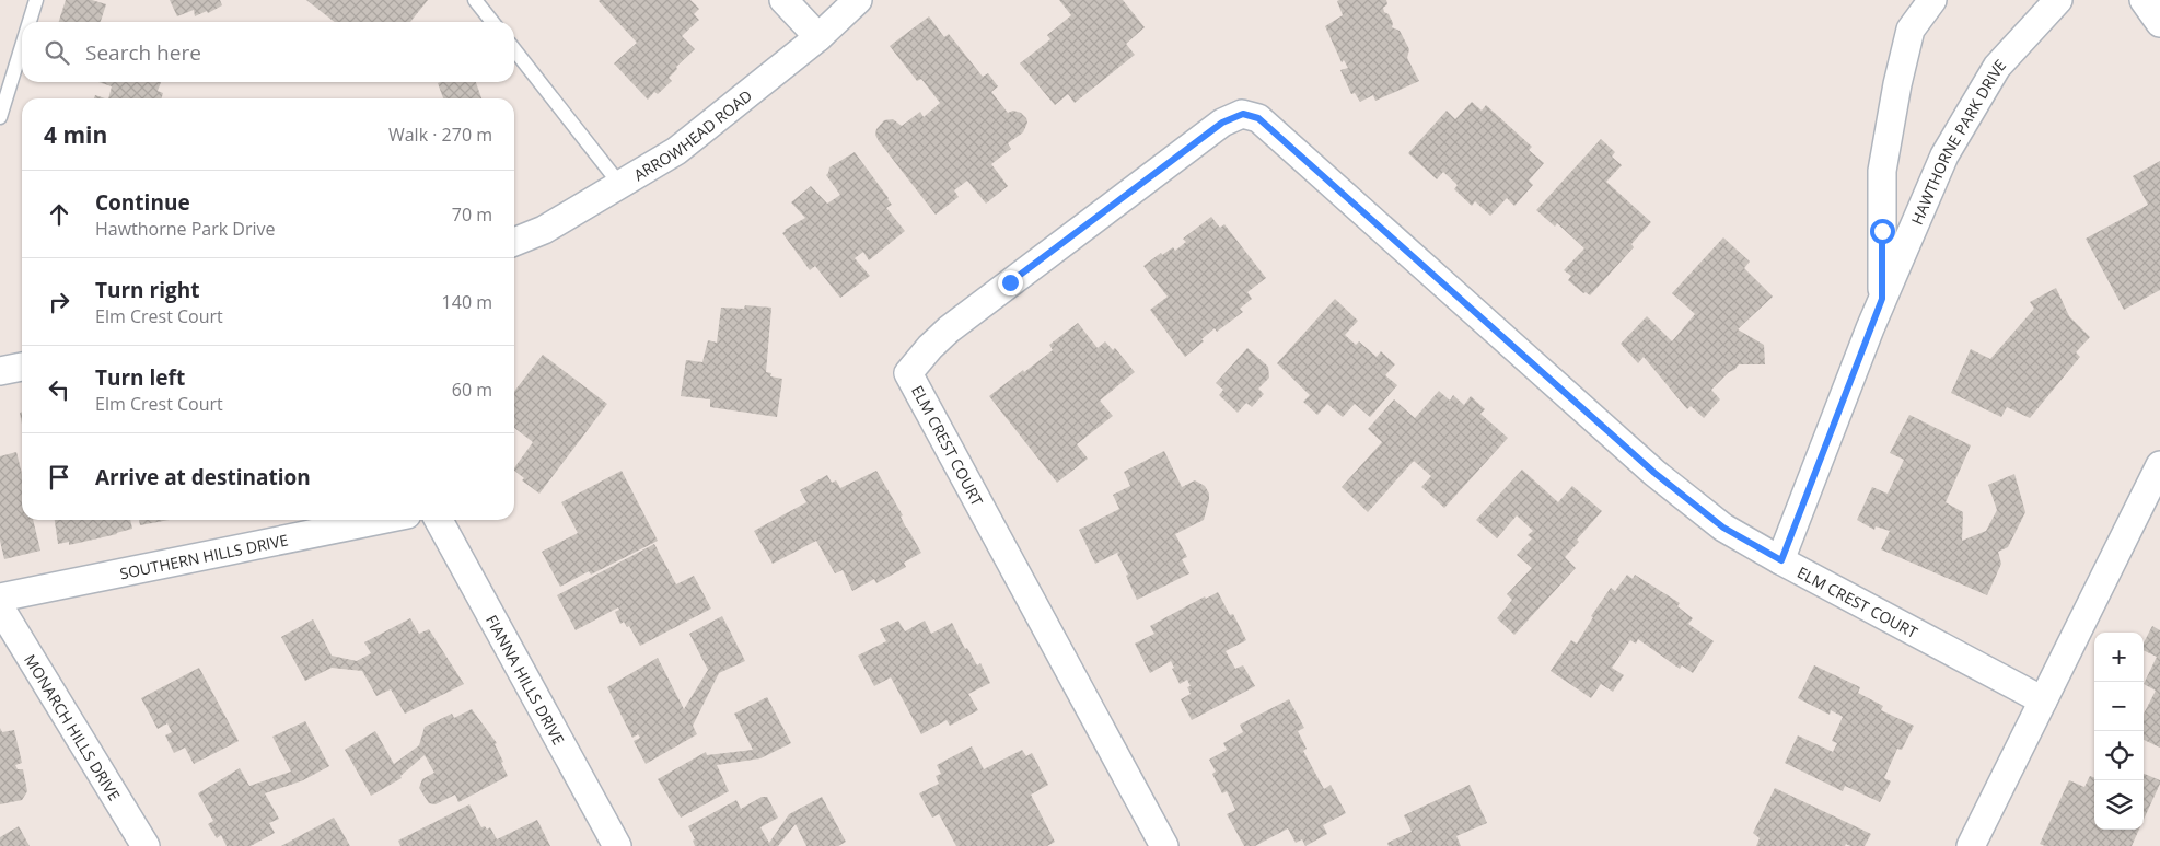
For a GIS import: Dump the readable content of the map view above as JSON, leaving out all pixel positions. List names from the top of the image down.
{
  "streets": {
    "street": [
      "ARROWHEAD ROAD",
      "HAWTHORNE PARK DRIVE",
      "ELM CREST COURT",
      "SOUTHERN HILLS DRIVE",
      "FIANNA HILLS DRIVE",
      "MONARCH HILLS DRIVE"
    ]
  },
  "crossings": [
    ["HAWTHORNE PARK DRIVE", "ELM CREST COURT"]
  ],
  "page": {
    "search": "Search here",
    "heading": ["4 min", "Walk · 270 m"],
    "list": [
      ["Continue", "Hawthorne Park Drive", "70 m"],
      ["Turn right", "Elm Crest Court", "140 m"],
      ["Turn left", "Elm Crest Court", "60 m"],
      "Arrive at destination"
    ],
    "map_buttons": ["+", "−"]
  }
}
